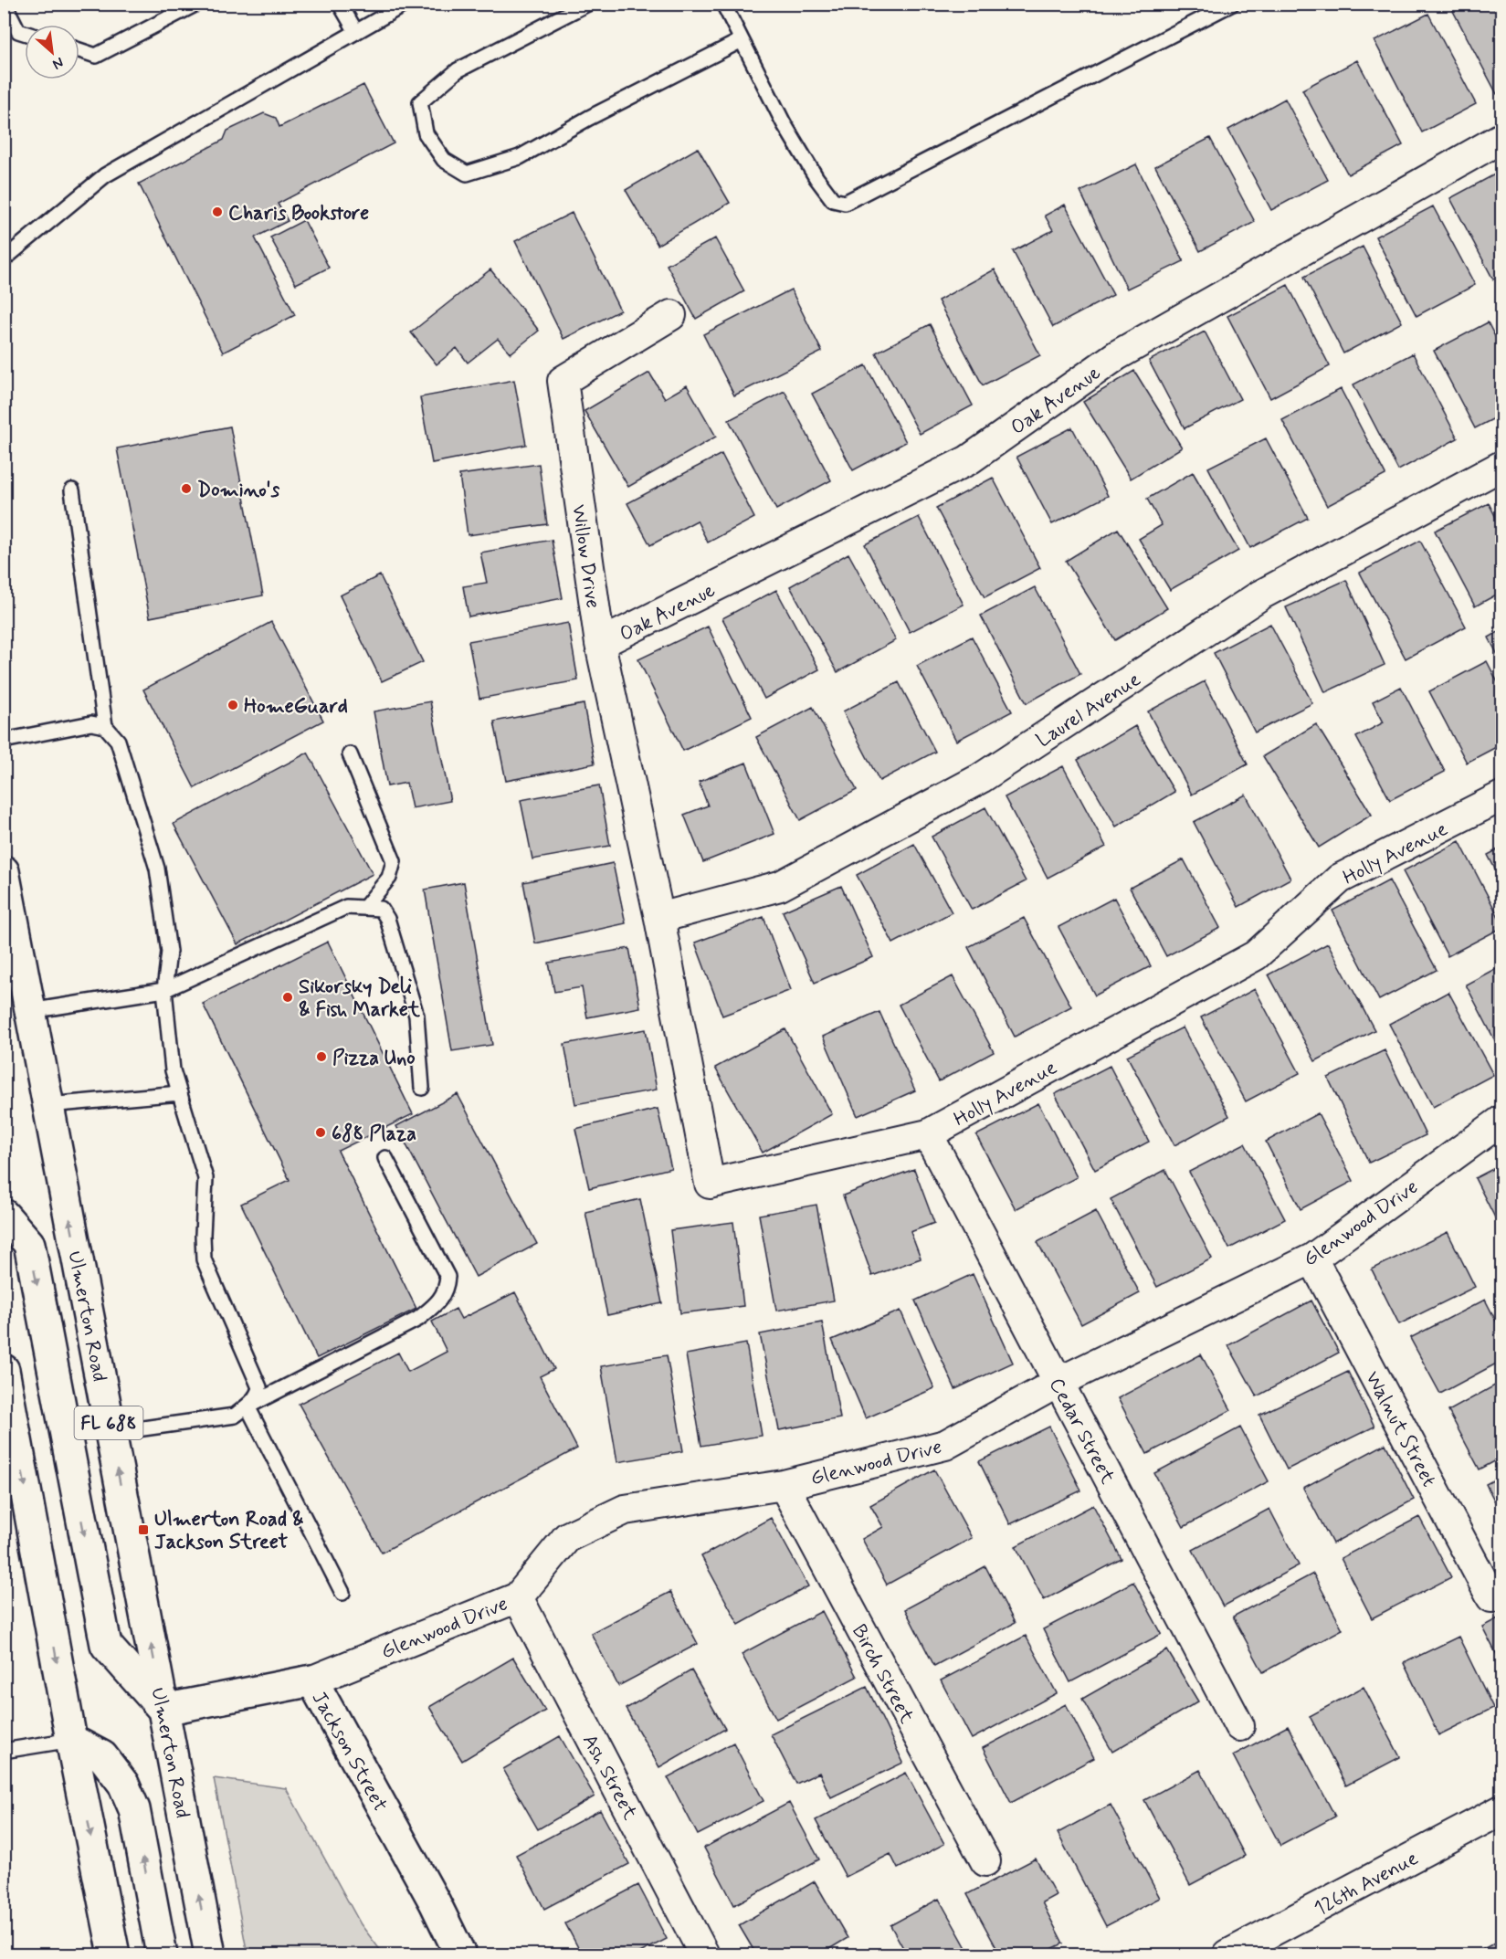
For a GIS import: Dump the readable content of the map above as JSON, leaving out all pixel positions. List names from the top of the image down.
{
  "streets": {
    "main road": ["Ulmerton Road", "FL 688", "Jackson Street"],
    "street": [
      "Oak Avenue",
      "Willow Drive",
      "Laurel Avenue",
      "Holly Avenue",
      "Glenwood Drive",
      "Walnut Street",
      "Cedar Street",
      "Birch Street",
      "Ash Street",
      "126th Avenue"
    ]
  },
  "crossings": [
    ["Oak Avenue", "Willow Drive"],
    ["Willow Drive", "Laurel Avenue"],
    ["Willow Drive", "Holly Avenue"],
    ["Laurel Avenue", "Holly Avenue"],
    ["Holly Avenue", "Cedar Street"],
    ["Glenwood Drive", "Walnut Street"],
    ["Glenwood Drive", "Cedar Street"],
    ["Glenwood Drive", "Birch Street"],
    ["Glenwood Drive", "Jackson Street"],
    ["Glenwood Drive", "Ash Street"],
    ["Ulmerton Road", "Jackson Street"]
  ],
  "places": {
    "other": [
      "Charis Bookstore",
      "Domino's",
      "HomeGuard",
      "Sikorsky Deli & Fish Market",
      "Pizza Uno",
      "688 Plaza"
    ],
    "transit": ["Ulmerton Road & Jackson Street"]
  },
  "north": "bottom right"
}
